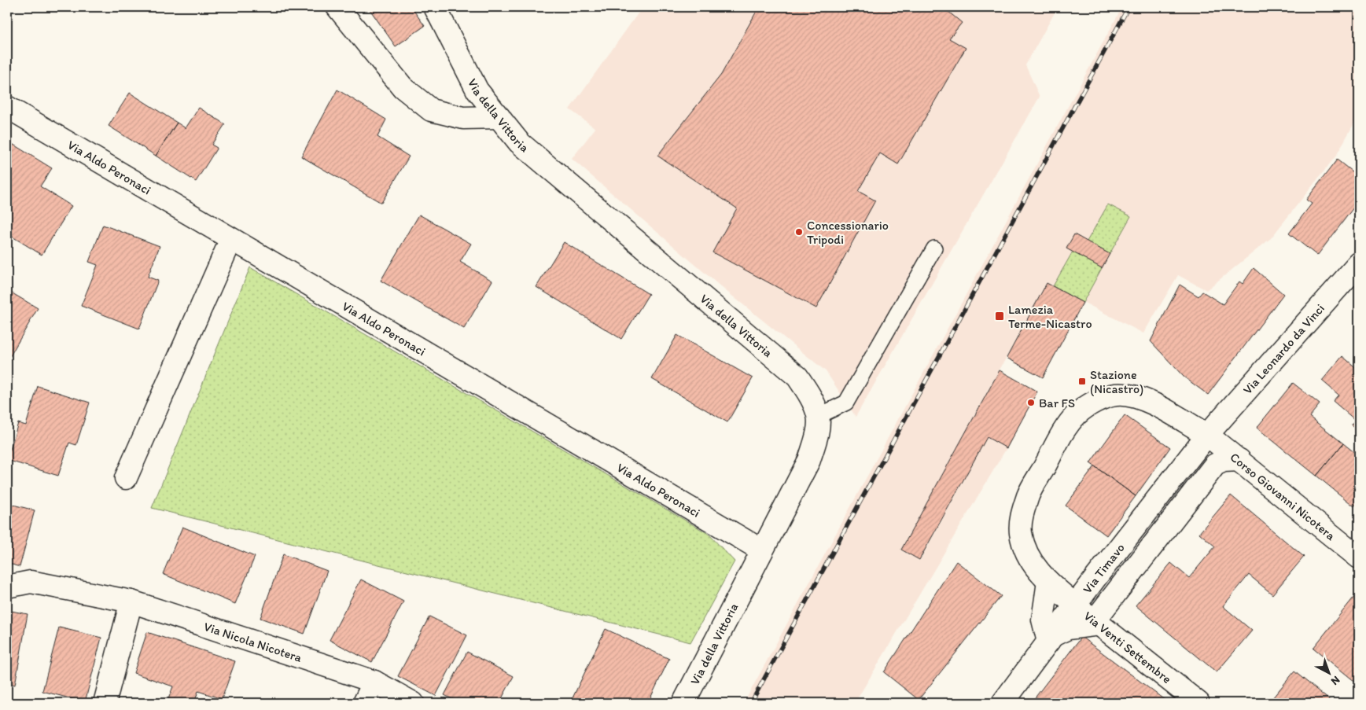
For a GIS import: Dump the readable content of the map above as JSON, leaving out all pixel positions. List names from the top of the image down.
{
  "streets": {
    "street": [
      "Via della Vittoria",
      "Via Aldo Peronaci",
      "Via Leonardo da Vinci",
      "Corso Giovanni Nicotera",
      "Via Timavo",
      "Via Nicola Nicotera",
      "Via Venti Settembre"
    ]
  },
  "crossings": [
    ["Via della Vittoria", "Via Aldo Peronaci"],
    ["Via Leonardo da Vinci", "Corso Giovanni Nicotera"],
    ["Via Leonardo da Vinci", "Via Timavo"],
    ["Corso Giovanni Nicotera", "Via Timavo"],
    ["Corso Giovanni Nicotera", "Via Venti Settembre"],
    ["Via Timavo", "Via Venti Settembre"]
  ],
  "places": {
    "other": ["Concessionario Tripodi", "Bar FS"],
    "transit": ["Lamezia Terme-Nicastro", "Stazione (Nicastro)"]
  },
  "north": "bottom right"
}
